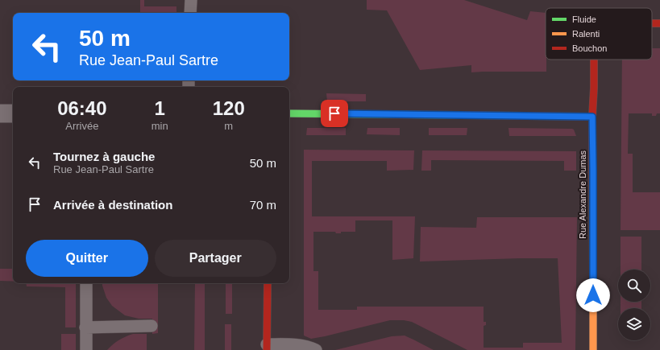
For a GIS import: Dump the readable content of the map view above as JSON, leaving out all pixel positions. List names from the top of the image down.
{
  "streets": {
    "street": ["Rue Alexandre Dumas"]
  },
  "legend": ["Fluide", "Ralenti", "Bouchon"],
  "page": {
    "turn": ["50 m", "Rue Jean-Paul Sartre"],
    "eta": [
      "06:40",
      "Arrivée",
      "1",
      "min",
      "120",
      "m"
    ],
    "list": [
      {
        "name": "Tournez à gauche",
        "note": "Rue Jean-Paul Sartre",
        "value": "50 m"
      },
      {
        "name": "Arrivée à destination",
        "value": "70 m"
      }
    ],
    "buttons": ["Quitter", "Partager"]
  }
}
